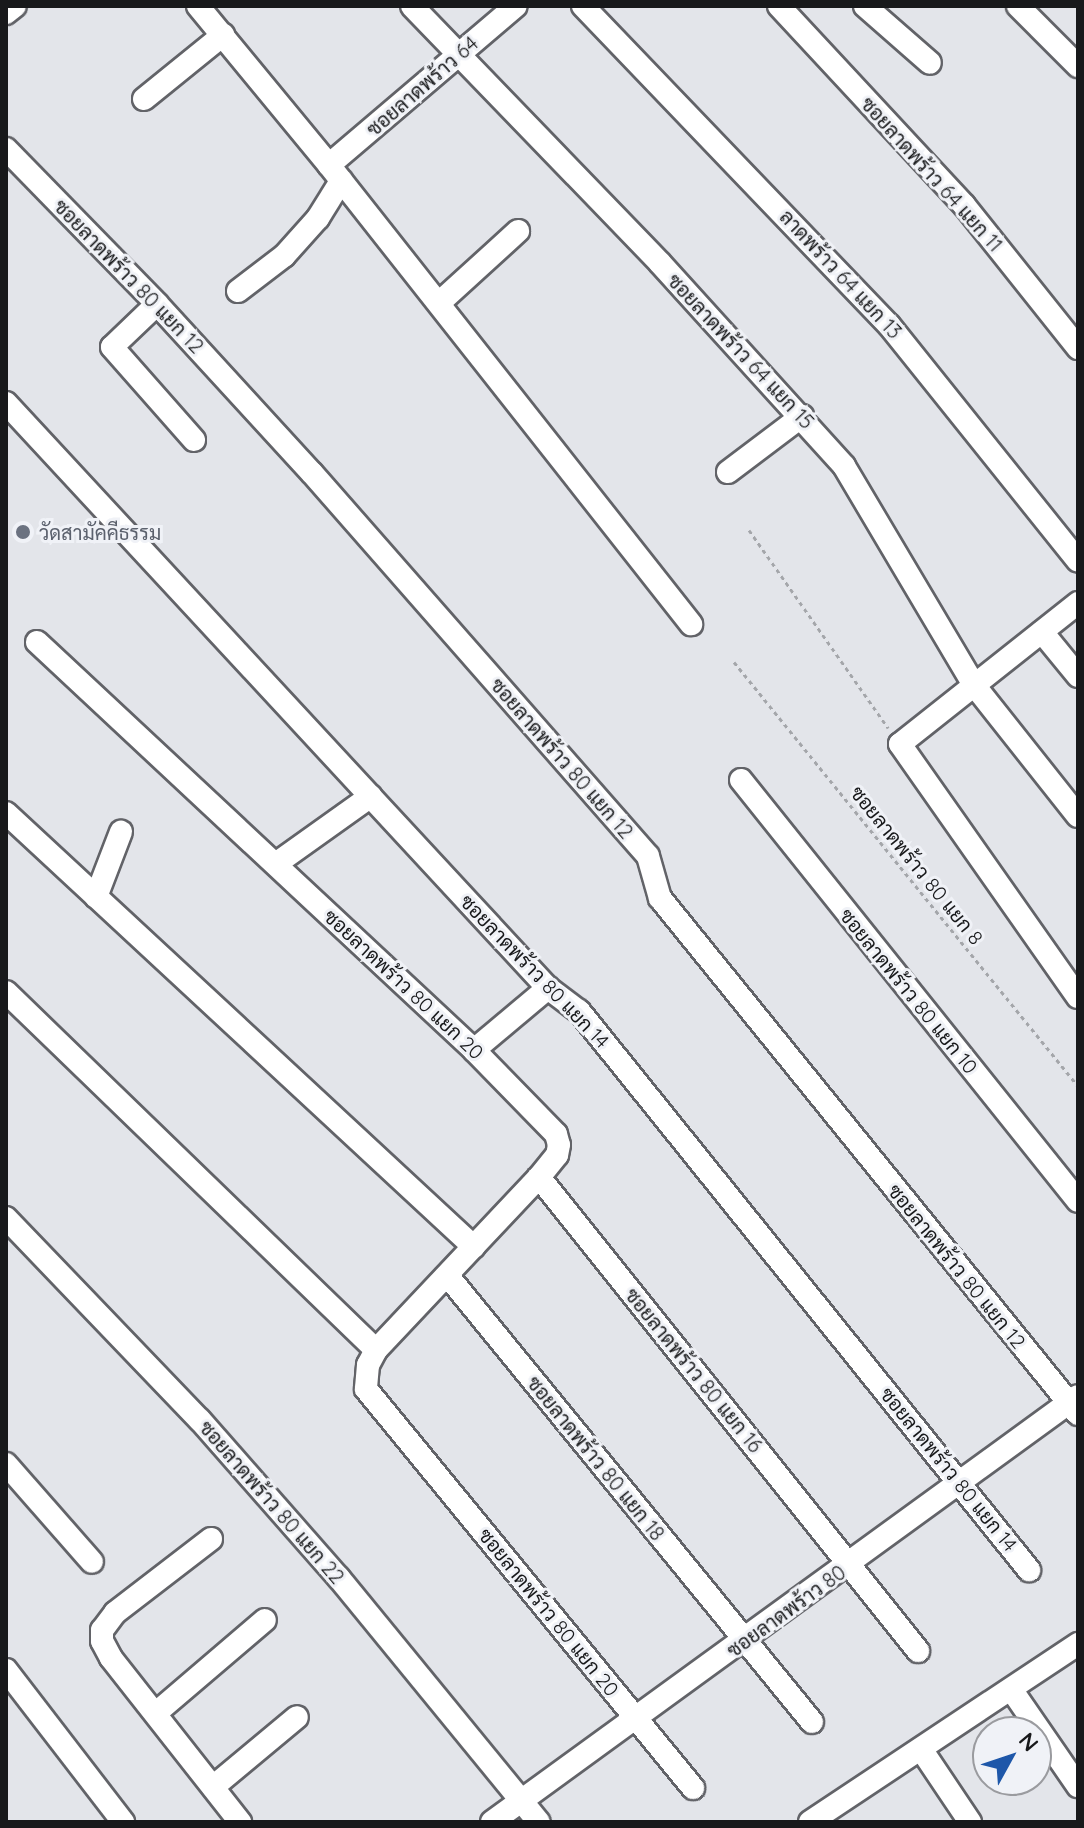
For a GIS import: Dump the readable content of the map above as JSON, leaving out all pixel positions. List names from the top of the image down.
{
  "streets": {
    "street": [
      "ซอยลาดพร้าว 64",
      "ซอยลาดพร้าว 64 แยก 11",
      "ลาดพร้าว 64 แยก 13",
      "ซอยลาดพร้าว 80 แยก 12",
      "ซอยลาดพร้าว 64 แยก 15",
      "ซอยลาดพร้าว 80 แยก 14",
      "ซอยลาดพร้าว 80 แยก 20",
      "ซอยลาดพร้าว 80 แยก 10",
      "ซอยลาดพร้าว 80 แยก 16",
      "ซอยลาดพร้าว 80 แยก 18",
      "ซอยลาดพร้าว 80 แยก 22",
      "ซอยลาดพร้าว 80"
    ],
    "path": ["ซอยลาดพร้าว 80 แยก 8"]
  },
  "crossings": [
    ["ซอยลาดพร้าว 64", "ซอยลาดพร้าว 64 แยก 15"],
    ["ซอยลาดพร้าว 80 แยก 12", "ซอยลาดพร้าว 80"],
    ["ซอยลาดพร้าว 80 แยก 14", "ซอยลาดพร้าว 80"],
    ["ซอยลาดพร้าว 80 แยก 20", "ซอยลาดพร้าว 80 แยก 16"],
    ["ซอยลาดพร้าว 80 แยก 20", "ซอยลาดพร้าว 80 แยก 18"],
    ["ซอยลาดพร้าว 80 แยก 20", "ซอยลาดพร้าว 80"],
    ["ซอยลาดพร้าว 80 แยก 16", "ซอยลาดพร้าว 80"],
    ["ซอยลาดพร้าว 80 แยก 18", "ซอยลาดพร้าว 80"],
    ["ซอยลาดพร้าว 80 แยก 22", "ซอยลาดพร้าว 80"]
  ],
  "places": ["วัดสามัคคีธรรม"],
  "north": "top right"
}
